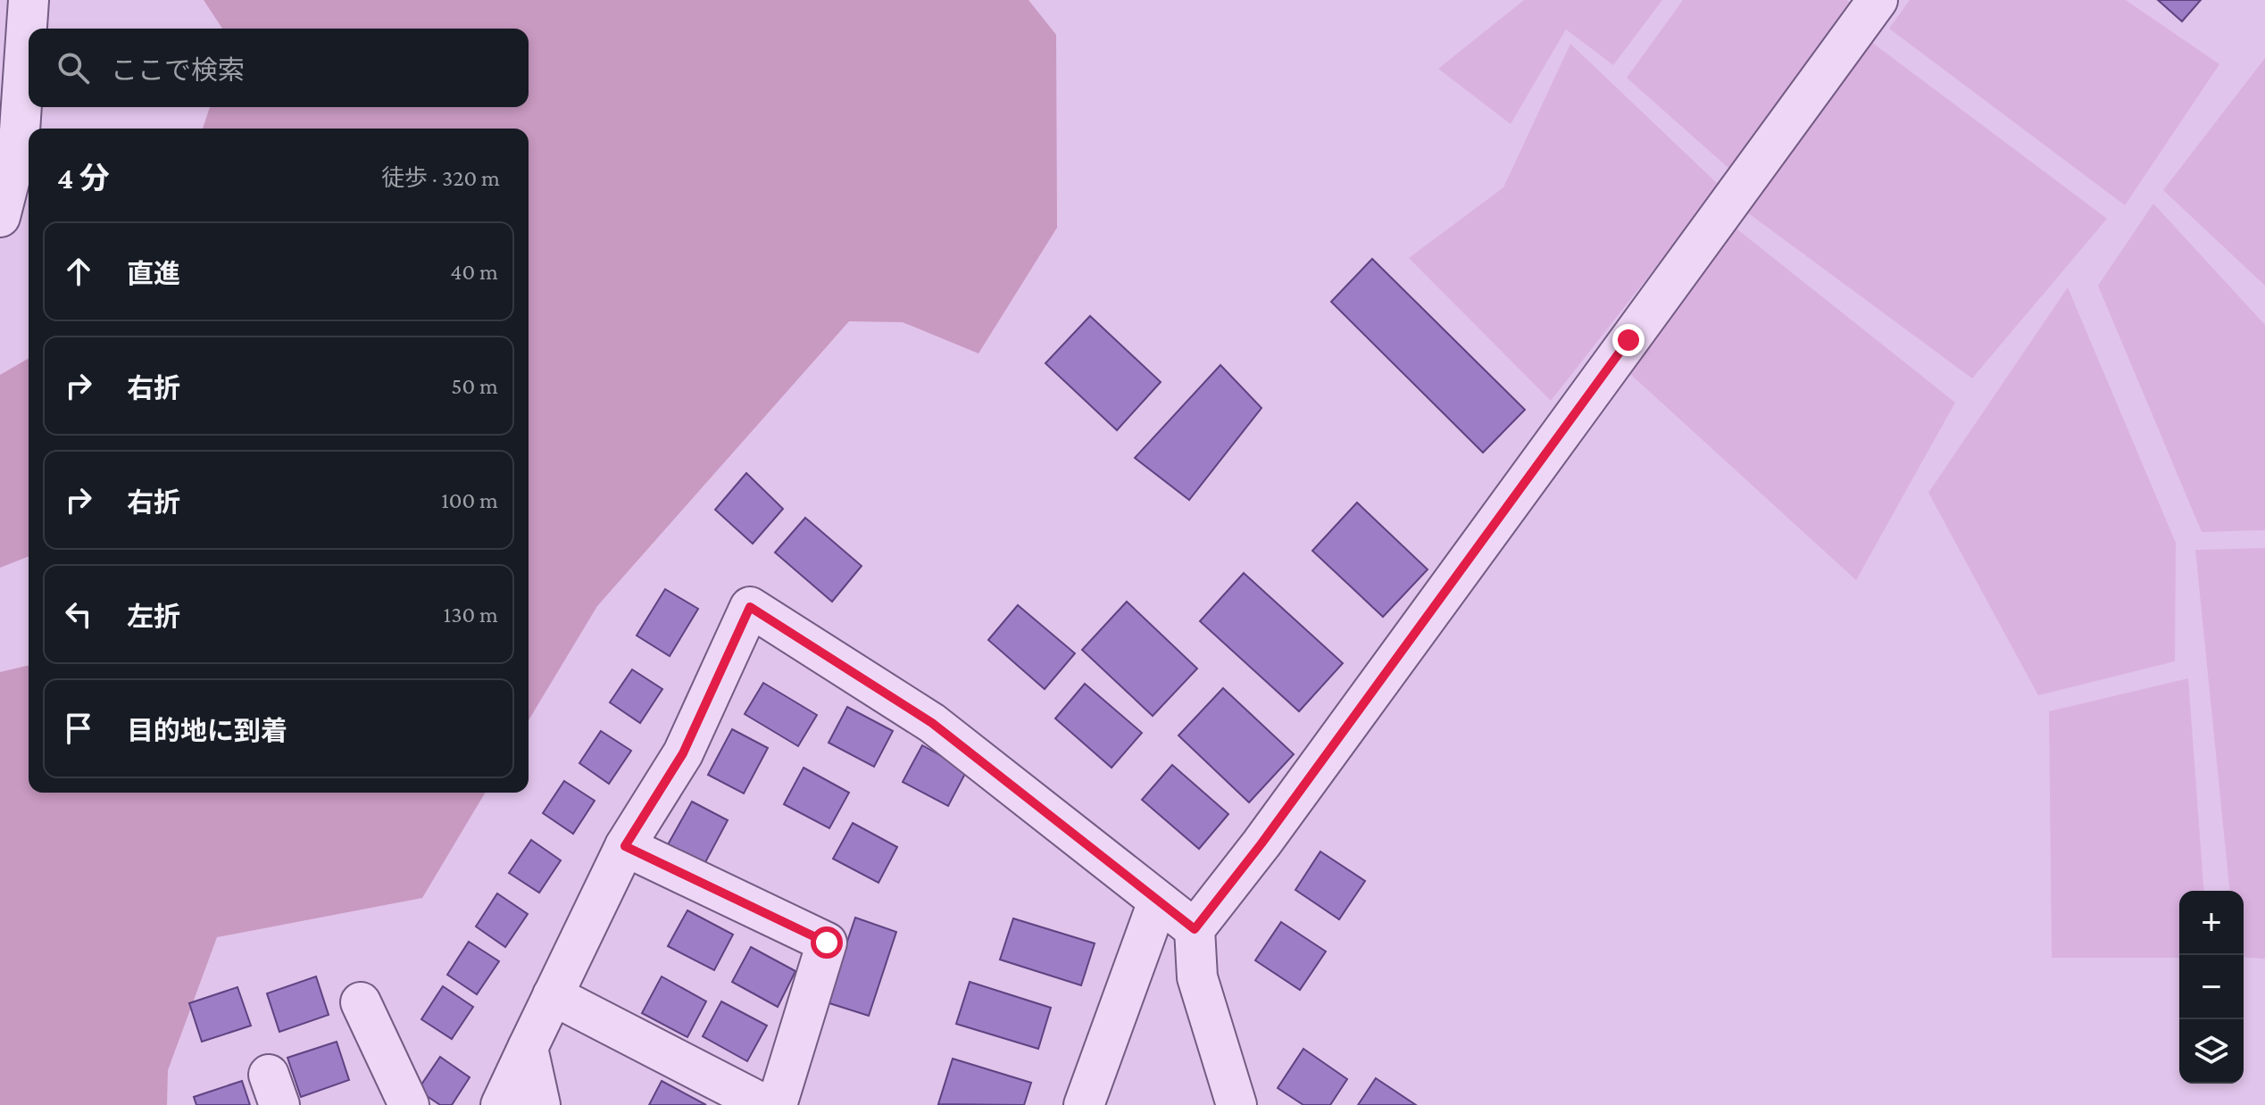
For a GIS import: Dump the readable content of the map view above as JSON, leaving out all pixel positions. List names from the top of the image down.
{
  "page": {
    "search": "ここで検索",
    "heading": ["4 分", "徒歩 · 320 m"],
    "list": [
      ["直進", "40 m"],
      ["右折", "50 m"],
      ["右折", "100 m"],
      ["左折", "130 m"],
      "目的地に到着"
    ],
    "map_buttons": ["+", "−"]
  }
}
